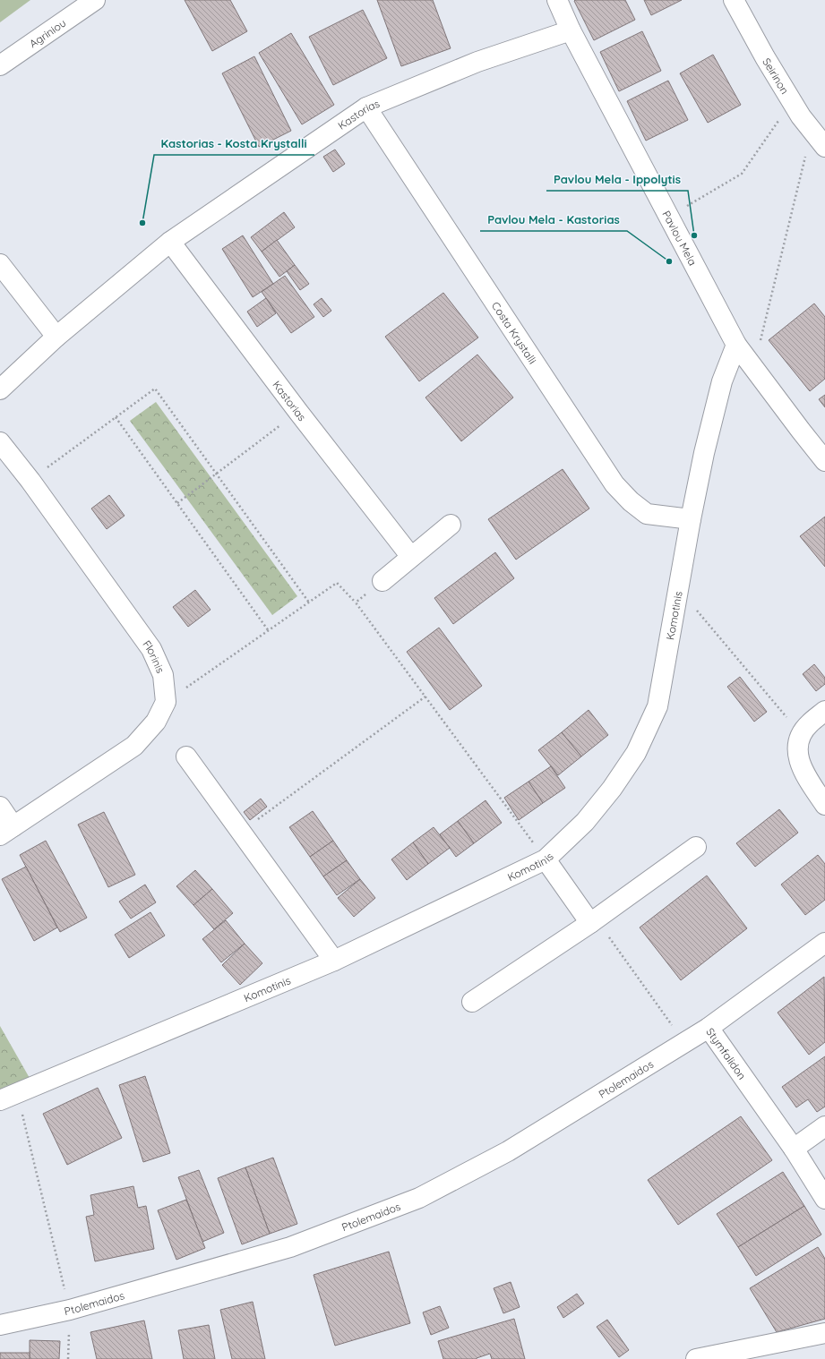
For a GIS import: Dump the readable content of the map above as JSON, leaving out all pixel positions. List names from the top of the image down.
{
  "streets": {
    "street": [
      "Agriniou",
      "Seirinon",
      "Kastorias",
      "Pavlou Mela",
      "Costa Krystalli",
      "Komotinis",
      "Florinis",
      "Stymfalidon",
      "Ptolemaidos"
    ]
  },
  "crossings": [
    ["Kastorias", "Pavlou Mela"],
    ["Kastorias", "Costa Krystalli"],
    ["Pavlou Mela", "Komotinis"],
    ["Costa Krystalli", "Komotinis"],
    ["Stymfalidon", "Ptolemaidos"]
  ],
  "places": ["Kastorias - Kosta Krystalli", "Pavlou Mela - Ippolytis", "Pavlou Mela - Kastorias"]
}
